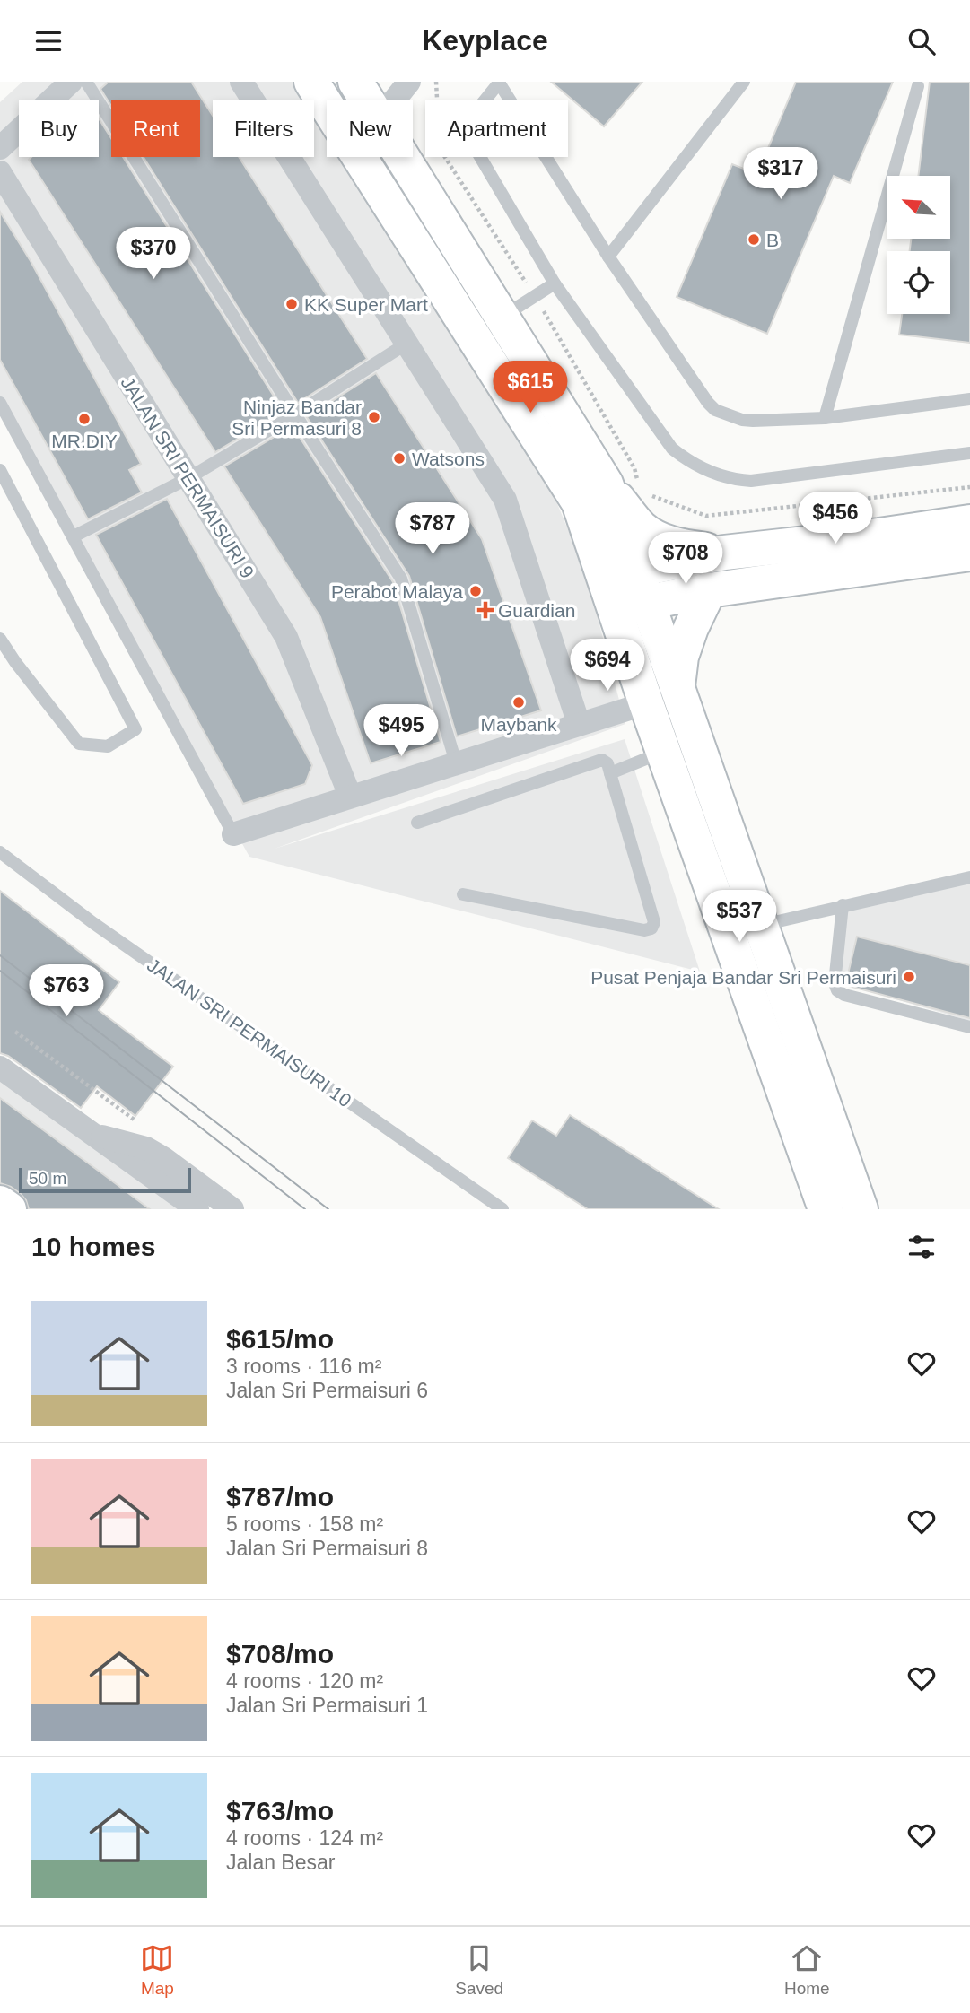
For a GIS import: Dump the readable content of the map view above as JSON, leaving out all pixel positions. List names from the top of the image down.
{
  "streets": {
    "street": ["JALAN SRI PERMAISURI 9"],
    "lane": ["JALAN SRI PERMAISURI 10"]
  },
  "places": {
    "other": [
      "B",
      "KK Super Mart",
      "Ninjaz Bandar Sri Permasuri 8",
      "MR.DIY",
      "Watsons",
      "Perabot Malaya",
      "Maybank",
      "Pusat Penjaja Bandar Sri Permaisuri"
    ],
    "health": ["Guardian"]
  },
  "scale_bar": "50 m",
  "north": "top left",
  "page": {
    "header": "Keyplace",
    "chip": [
      "Buy",
      "Rent",
      "Filters",
      "New",
      "Apartment"
    ],
    "price": [
      "$317",
      "$370",
      "$615",
      "$456",
      "$787",
      "$708",
      "$694",
      "$495",
      "$537",
      "$763"
    ],
    "scale": "50 m",
    "heading": "10 homes",
    "list": [
      {
        "name": "$615/mo",
        "note": "3 rooms · 116 m² · Jalan Sri Permaisuri 6"
      },
      {
        "name": "$787/mo",
        "note": "5 rooms · 158 m² · Jalan Sri Permaisuri 8"
      },
      {
        "name": "$708/mo",
        "note": "4 rooms · 120 m² · Jalan Sri Permaisuri 1"
      },
      {
        "name": "$763/mo",
        "note": "4 rooms · 124 m² · Jalan Besar"
      }
    ],
    "tabs": ["Map", "Saved", "Home"]
  }
}
